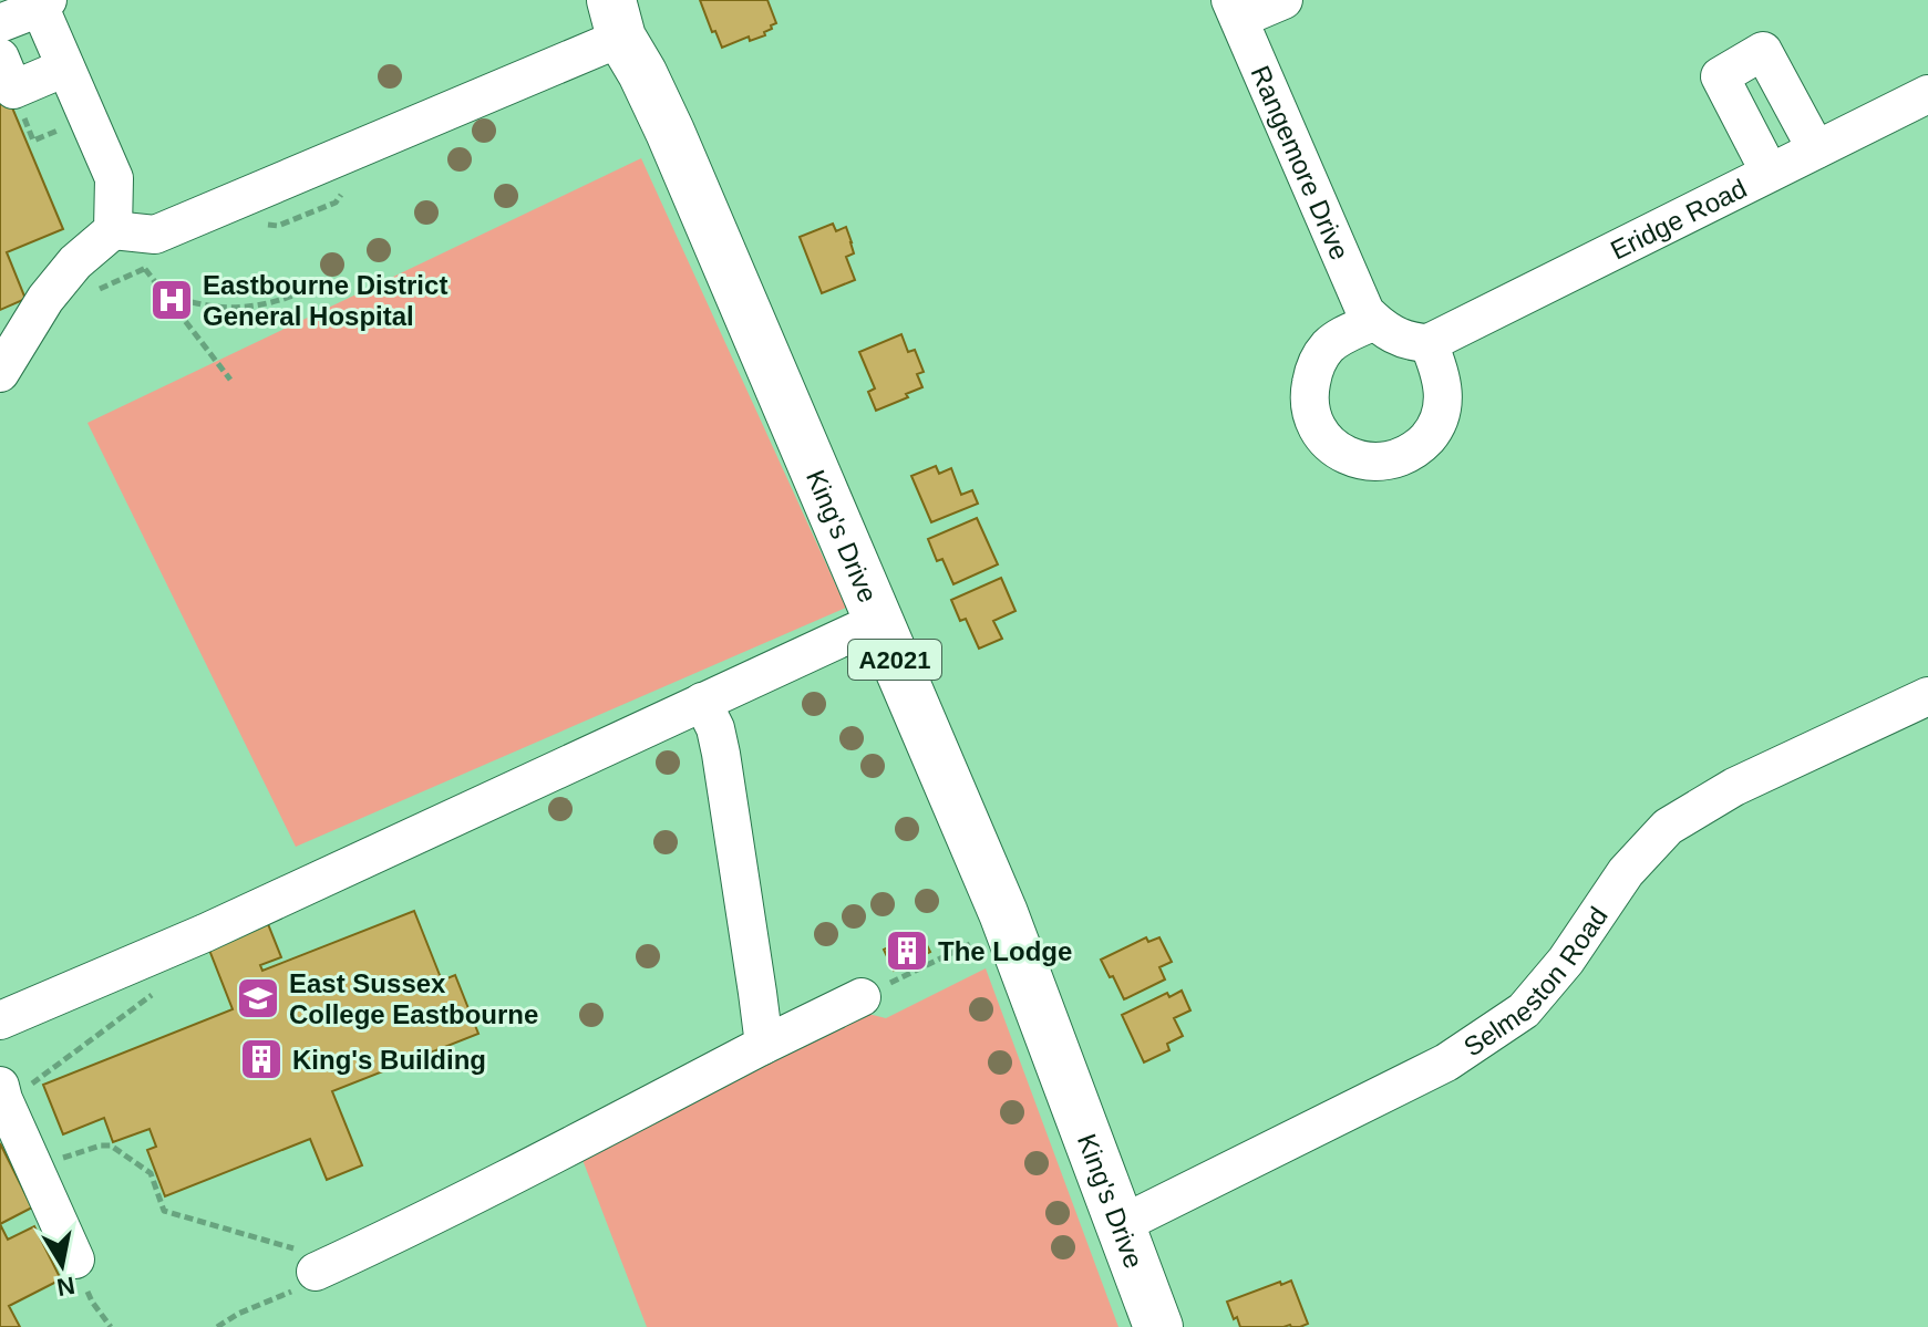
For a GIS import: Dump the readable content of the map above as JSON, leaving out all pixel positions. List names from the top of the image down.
{
  "streets": {
    "main road": ["King's Drive", "A2021"],
    "street": ["Rangemore Drive", "Eridge Road", "Selmeston Road"]
  },
  "crossings": [
    ["Rangemore Drive", "Eridge Road"],
    ["King's Drive", "Selmeston Road"]
  ],
  "places": {
    "hospital": ["Eastbourne District General Hospital"],
    "building": ["The Lodge", "King's Building"],
    "school or university": ["East Sussex College Eastbourne"]
  },
  "north": "bottom"
}
